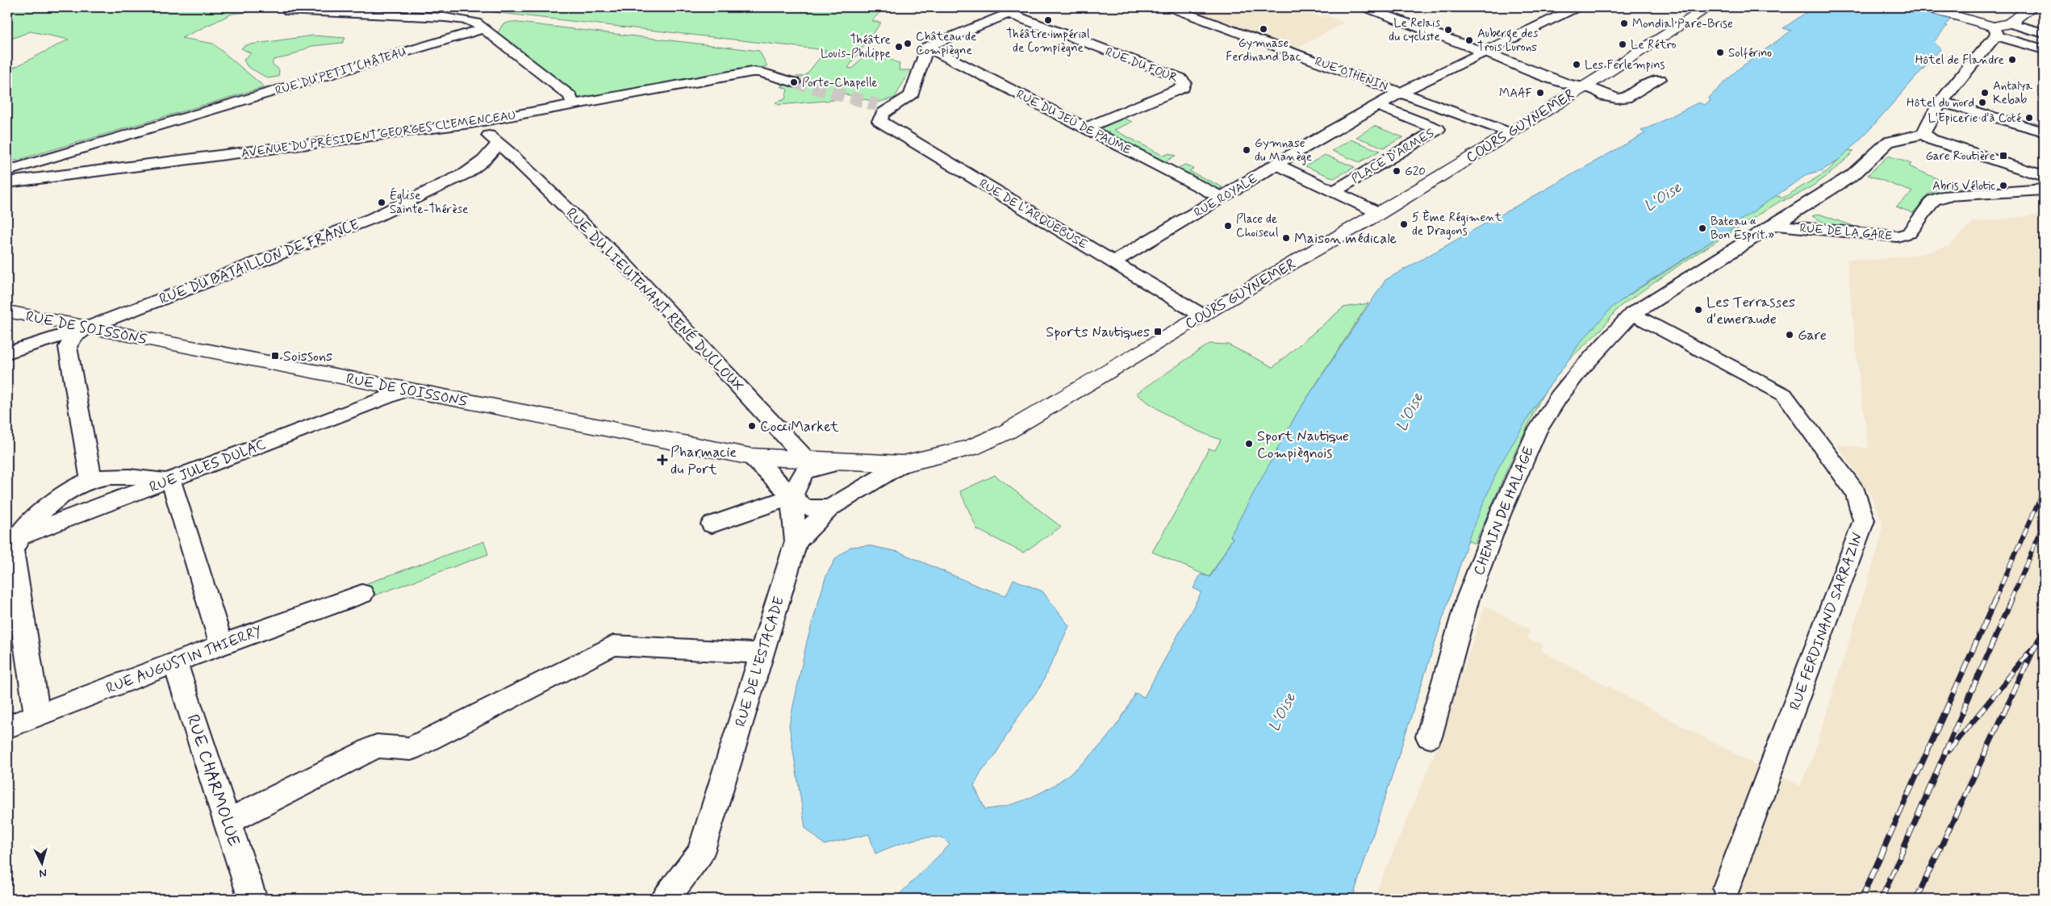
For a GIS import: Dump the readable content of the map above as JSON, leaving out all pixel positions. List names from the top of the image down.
{
  "streets": {
    "main road": ["COURS GUYNEMER", "RUE DE SOISSONS"],
    "street": [
      "RUE DU FOUR",
      "RUE DU PETIT CHÂTEAU",
      "RUE OTHENIN",
      "RUE DU JEU DE PAUME",
      "AVENUE DU PRÉSIDENT GEORGES CLEMENCEAU",
      "PLACE D'ARMES",
      "RUE ROYALE",
      "RUE DE L'ARQUEBUSE",
      "RUE DE LA GARE",
      "RUE DU BATAILLON DE FRANCE",
      "RUE DU LIEUTENANT RENÉ DUCLOUX",
      "RUE JULES DULAC",
      "CHEMIN DE HALAGE",
      "RUE FERDINAND SARRAZIN",
      "RUE AUGUSTIN THIERRY",
      "RUE DE L'ESTACADE",
      "RUE CHARMOLUE"
    ]
  },
  "crossings": [
    ["RUE DU FOUR", "RUE DU JEU DE PAUME"],
    ["RUE OTHENIN", "COURS GUYNEMER"],
    ["RUE OTHENIN", "RUE ROYALE"],
    ["RUE DU JEU DE PAUME", "RUE ROYALE"],
    ["RUE DU JEU DE PAUME", "RUE DE L'ARQUEBUSE"],
    ["COURS GUYNEMER", "RUE DE L'ARQUEBUSE"],
    ["COURS GUYNEMER", "RUE DU LIEUTENANT RENÉ DUCLOUX"],
    ["COURS GUYNEMER", "RUE DE SOISSONS"],
    ["COURS GUYNEMER", "RUE DE L'ESTACADE"],
    ["AVENUE DU PRÉSIDENT GEORGES CLEMENCEAU", "RUE DU LIEUTENANT RENÉ DUCLOUX"],
    ["PLACE D'ARMES", "RUE ROYALE"],
    ["RUE ROYALE", "RUE DE L'ARQUEBUSE"],
    ["RUE DE LA GARE", "CHEMIN DE HALAGE"],
    ["RUE DU BATAILLON DE FRANCE", "RUE DU LIEUTENANT RENÉ DUCLOUX"],
    ["RUE DU BATAILLON DE FRANCE", "RUE DE SOISSONS"],
    ["RUE DU LIEUTENANT RENÉ DUCLOUX", "RUE DE SOISSONS"],
    ["RUE DE SOISSONS", "RUE JULES DULAC"],
    ["CHEMIN DE HALAGE", "RUE FERDINAND SARRAZIN"],
    ["RUE AUGUSTIN THIERRY", "RUE CHARMOLUE"]
  ],
  "water": ["L'Oise"],
  "places": {
    "other": [
      "Théâtre impérial de Compiègne",
      "Mondial Pare-Brise",
      "Gymnase Ferdinand Bac",
      "Le Relais du cycliste",
      "Auberge des Trois Lurons",
      "Château de Compiègne",
      "Le Rétro",
      "Théâtre Louis-Philippe",
      "Solférino",
      "Hôtel de Flandre",
      "Les Ferlempins",
      "Porte-Chapelle",
      "MAAF",
      "Antalya Kebab",
      "Hôtel du nord",
      "L'Epicerie d'à Coté",
      "Gymnase du Manège",
      "G20",
      "Abris Vélotic",
      "Église Sainte-Thérèse",
      "5 Ème Régiment de Dragons",
      "Place de Choiseul",
      "Bateau « Bon Esprit »",
      "Maison médicale",
      "Les Terrasses d'emeraude",
      "Gare",
      "CocciMarket",
      "Sport Nautique Compiègnois"
    ],
    "transit": ["Gare Routière", "Sports Nautiques", "Soissons"],
    "health": ["Pharmacie du Port"]
  },
  "north": "bottom"
}
